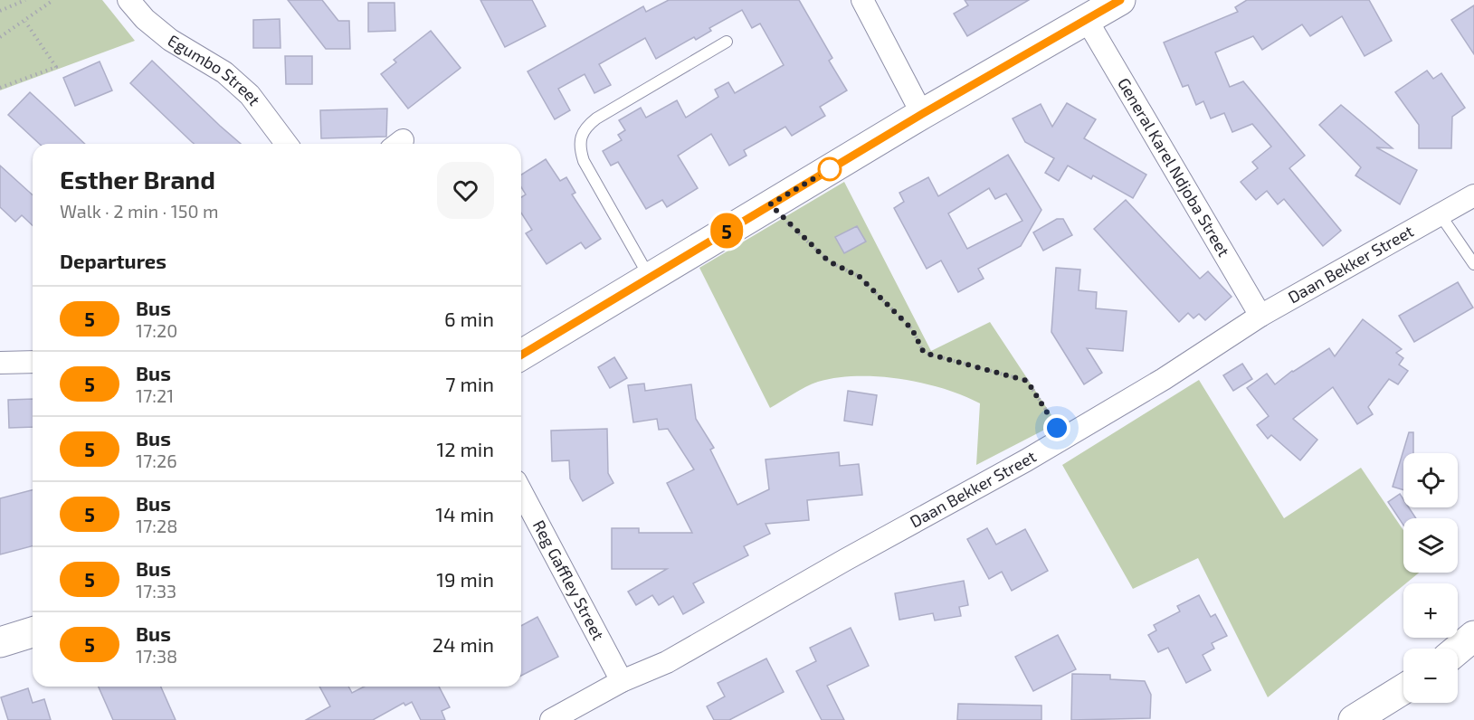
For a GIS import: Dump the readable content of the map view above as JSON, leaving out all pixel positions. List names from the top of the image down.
{
  "streets": {
    "street": [
      "Egumbo Street",
      "General Karel Ndjoba Street",
      "Daan Bekker Street",
      "Reg Gaffley Street"
    ]
  },
  "crossings": [
    ["General Karel Ndjoba Street", "Daan Bekker Street"],
    ["Daan Bekker Street", "Reg Gaffley Street"]
  ],
  "lines": ["bus line 5"],
  "page": {
    "on_map": "5",
    "heading": [
      ["Esther Brand", "Walk · 2 min · 150 m"],
      "Departures"
    ],
    "list": [
      {
        "mark": "5",
        "name": "Bus",
        "note": "17:20",
        "value": "6 min"
      },
      {
        "mark": "5",
        "name": "Bus",
        "note": "17:21",
        "value": "7 min"
      },
      {
        "mark": "5",
        "name": "Bus",
        "note": "17:26",
        "value": "12 min"
      },
      {
        "mark": "5",
        "name": "Bus",
        "note": "17:28",
        "value": "14 min"
      },
      {
        "mark": "5",
        "name": "Bus",
        "note": "17:33",
        "value": "19 min"
      },
      {
        "mark": "5",
        "name": "Bus",
        "note": "17:38",
        "value": "24 min"
      }
    ],
    "map_buttons": ["+", "−"]
  }
}
